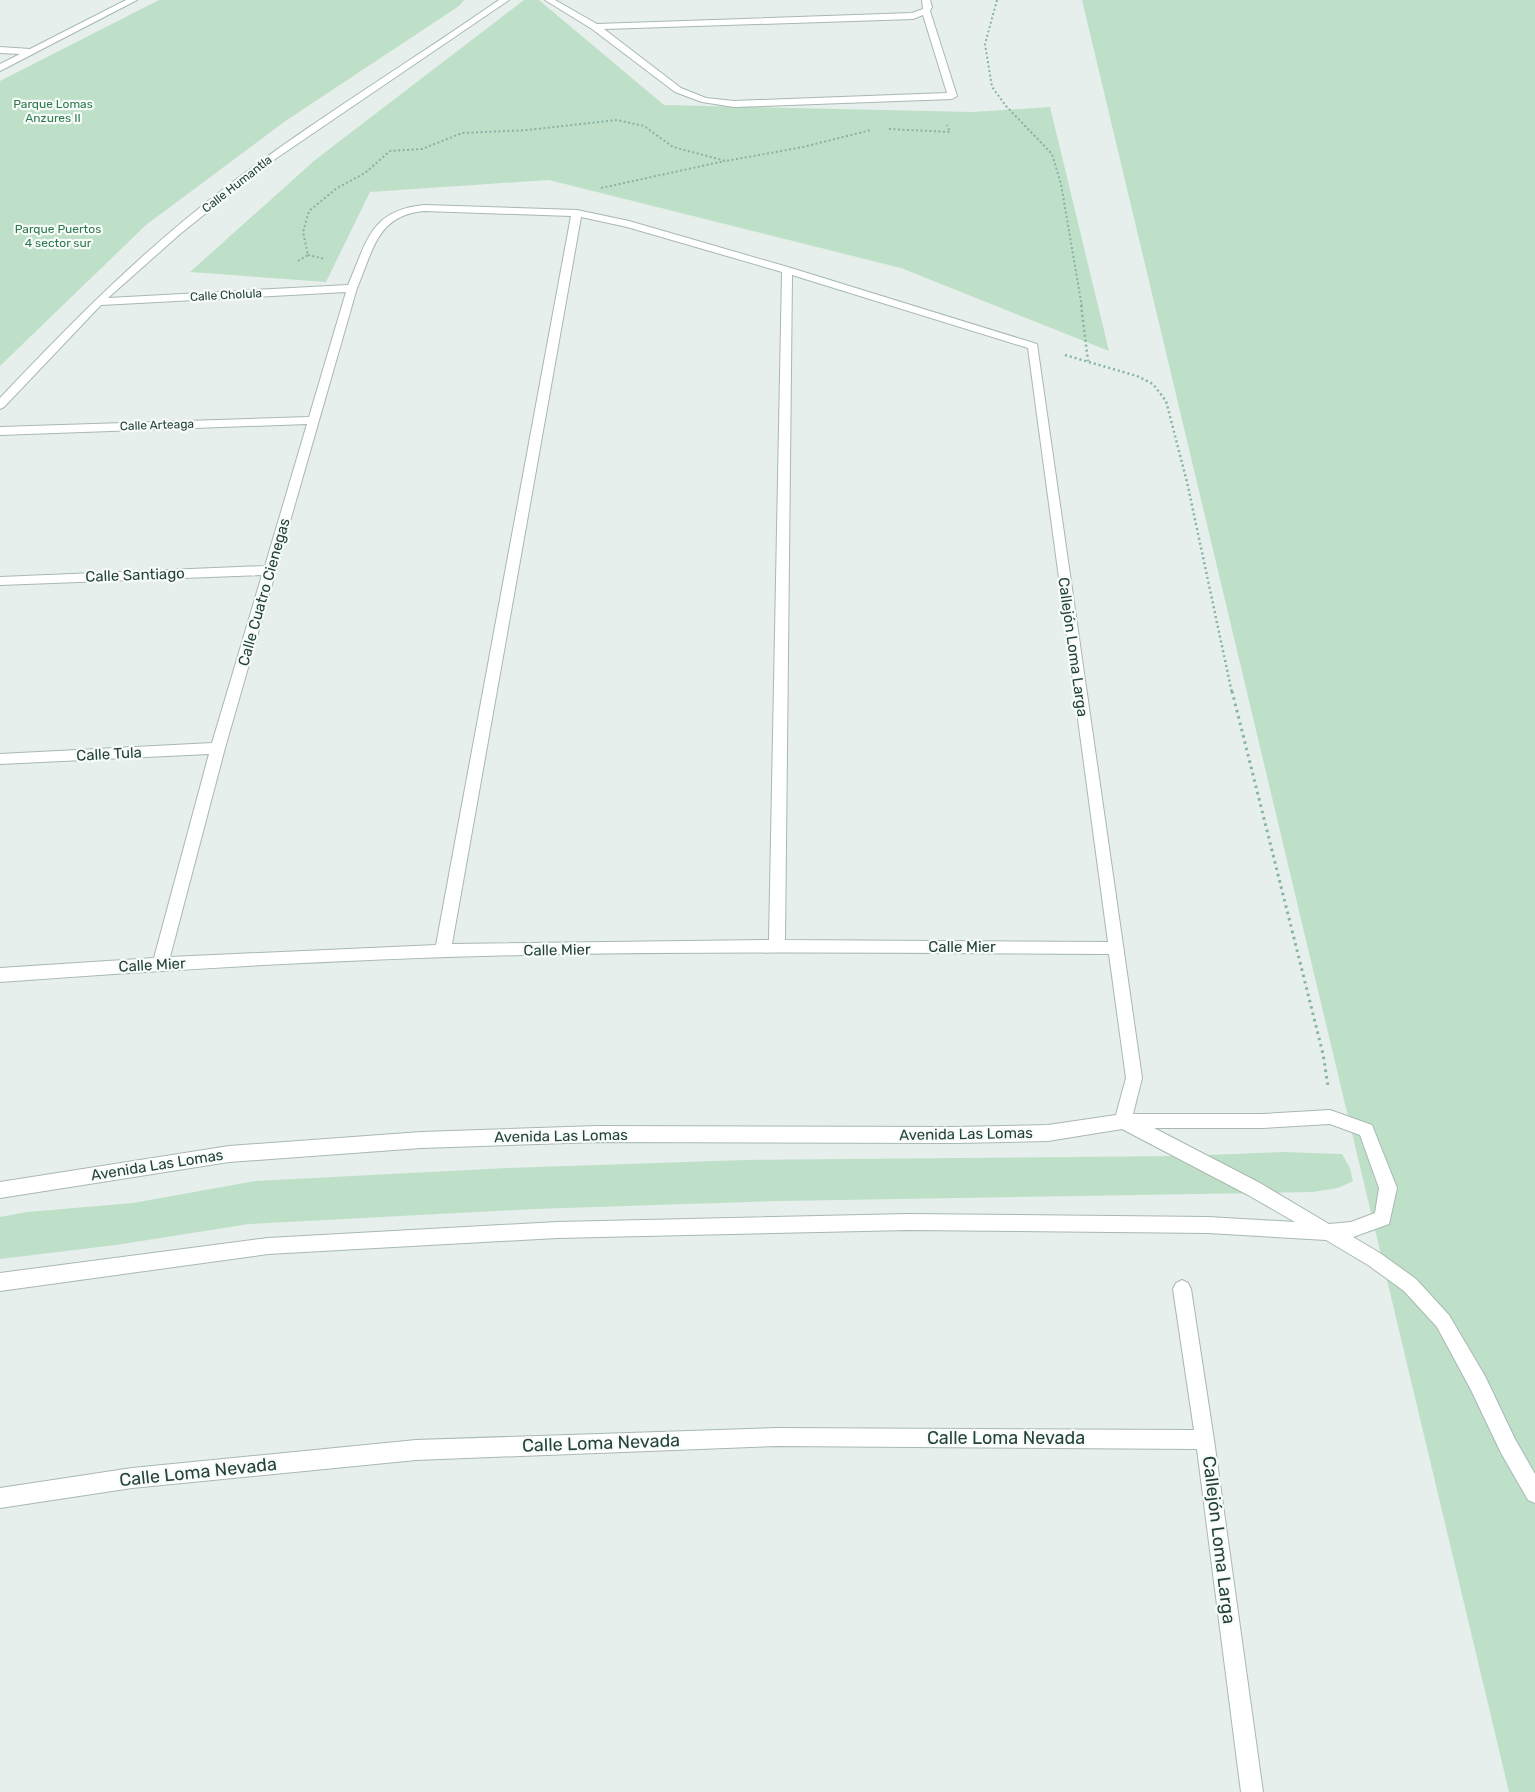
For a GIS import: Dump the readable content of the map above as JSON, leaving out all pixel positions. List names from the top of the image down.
{
  "streets": {
    "street": [
      "Calle Humantla",
      "Calle Cholula",
      "Calle Arteaga",
      "Calle Santiago",
      "Calle Cuatro Cienegas",
      "Callejón Loma Larga",
      "Calle Tula",
      "Calle Mier",
      "Avenida Las Lomas",
      "Calle Loma Nevada"
    ]
  },
  "crossings": [
    ["Calle Humantla", "Calle Cholula"],
    ["Calle Cholula", "Calle Cuatro Cienegas"],
    ["Calle Arteaga", "Calle Cuatro Cienegas"],
    ["Calle Santiago", "Calle Cuatro Cienegas"],
    ["Calle Cuatro Cienegas", "Calle Tula"],
    ["Calle Cuatro Cienegas", "Calle Mier"],
    ["Callejón Loma Larga", "Calle Mier"],
    ["Callejón Loma Larga", "Avenida Las Lomas"],
    ["Callejón Loma Larga", "Calle Loma Nevada"]
  ],
  "parks": ["Parque Lomas Anzures II", "Parque Puertos 4 sector sur"]
}
